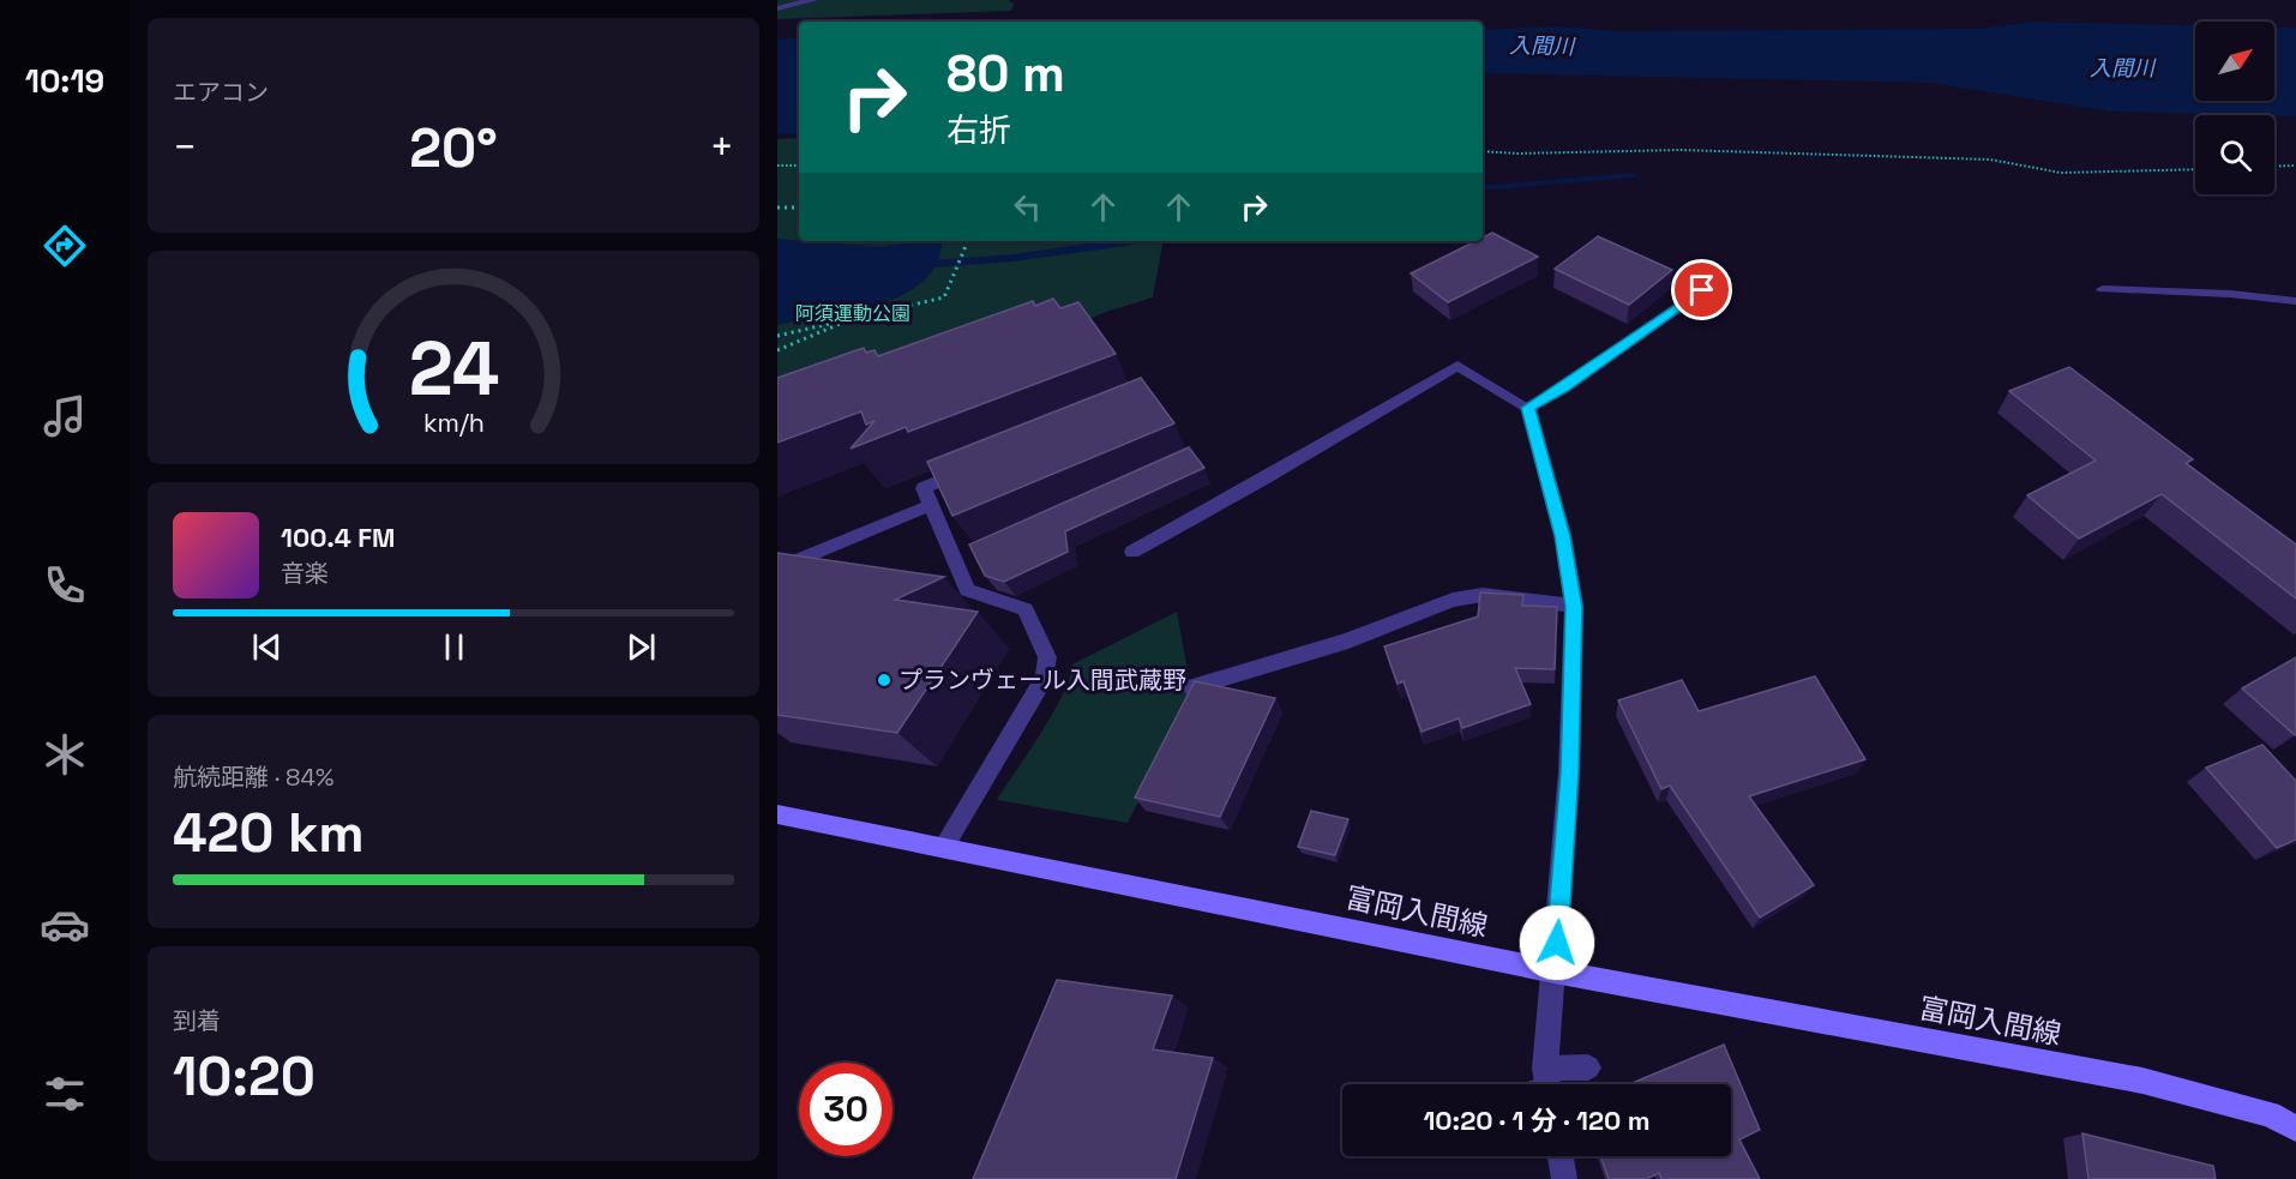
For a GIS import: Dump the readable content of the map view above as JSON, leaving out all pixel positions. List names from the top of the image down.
{
  "streets": {
    "main road": ["富岡入間線"]
  },
  "water": ["入間川"],
  "parks": ["阿須運動公園"],
  "places": ["プランヴェール入間武蔵野"],
  "north": "top right",
  "page": {
    "tabs": "10:19",
    "tile": [
      "エアコン",
      ["航続距離 · 84%", "420 km"],
      ["到着", "10:20"]
    ],
    "turn": ["80 m", "右折"],
    "heat": ["−", "20°", "+"],
    "song": ["100.4 FM", "音楽"],
    "limit": "30",
    "trip": "10:20 · 1 分 · 120 m",
    "gauge": ["24", "km/h"]
  }
}
